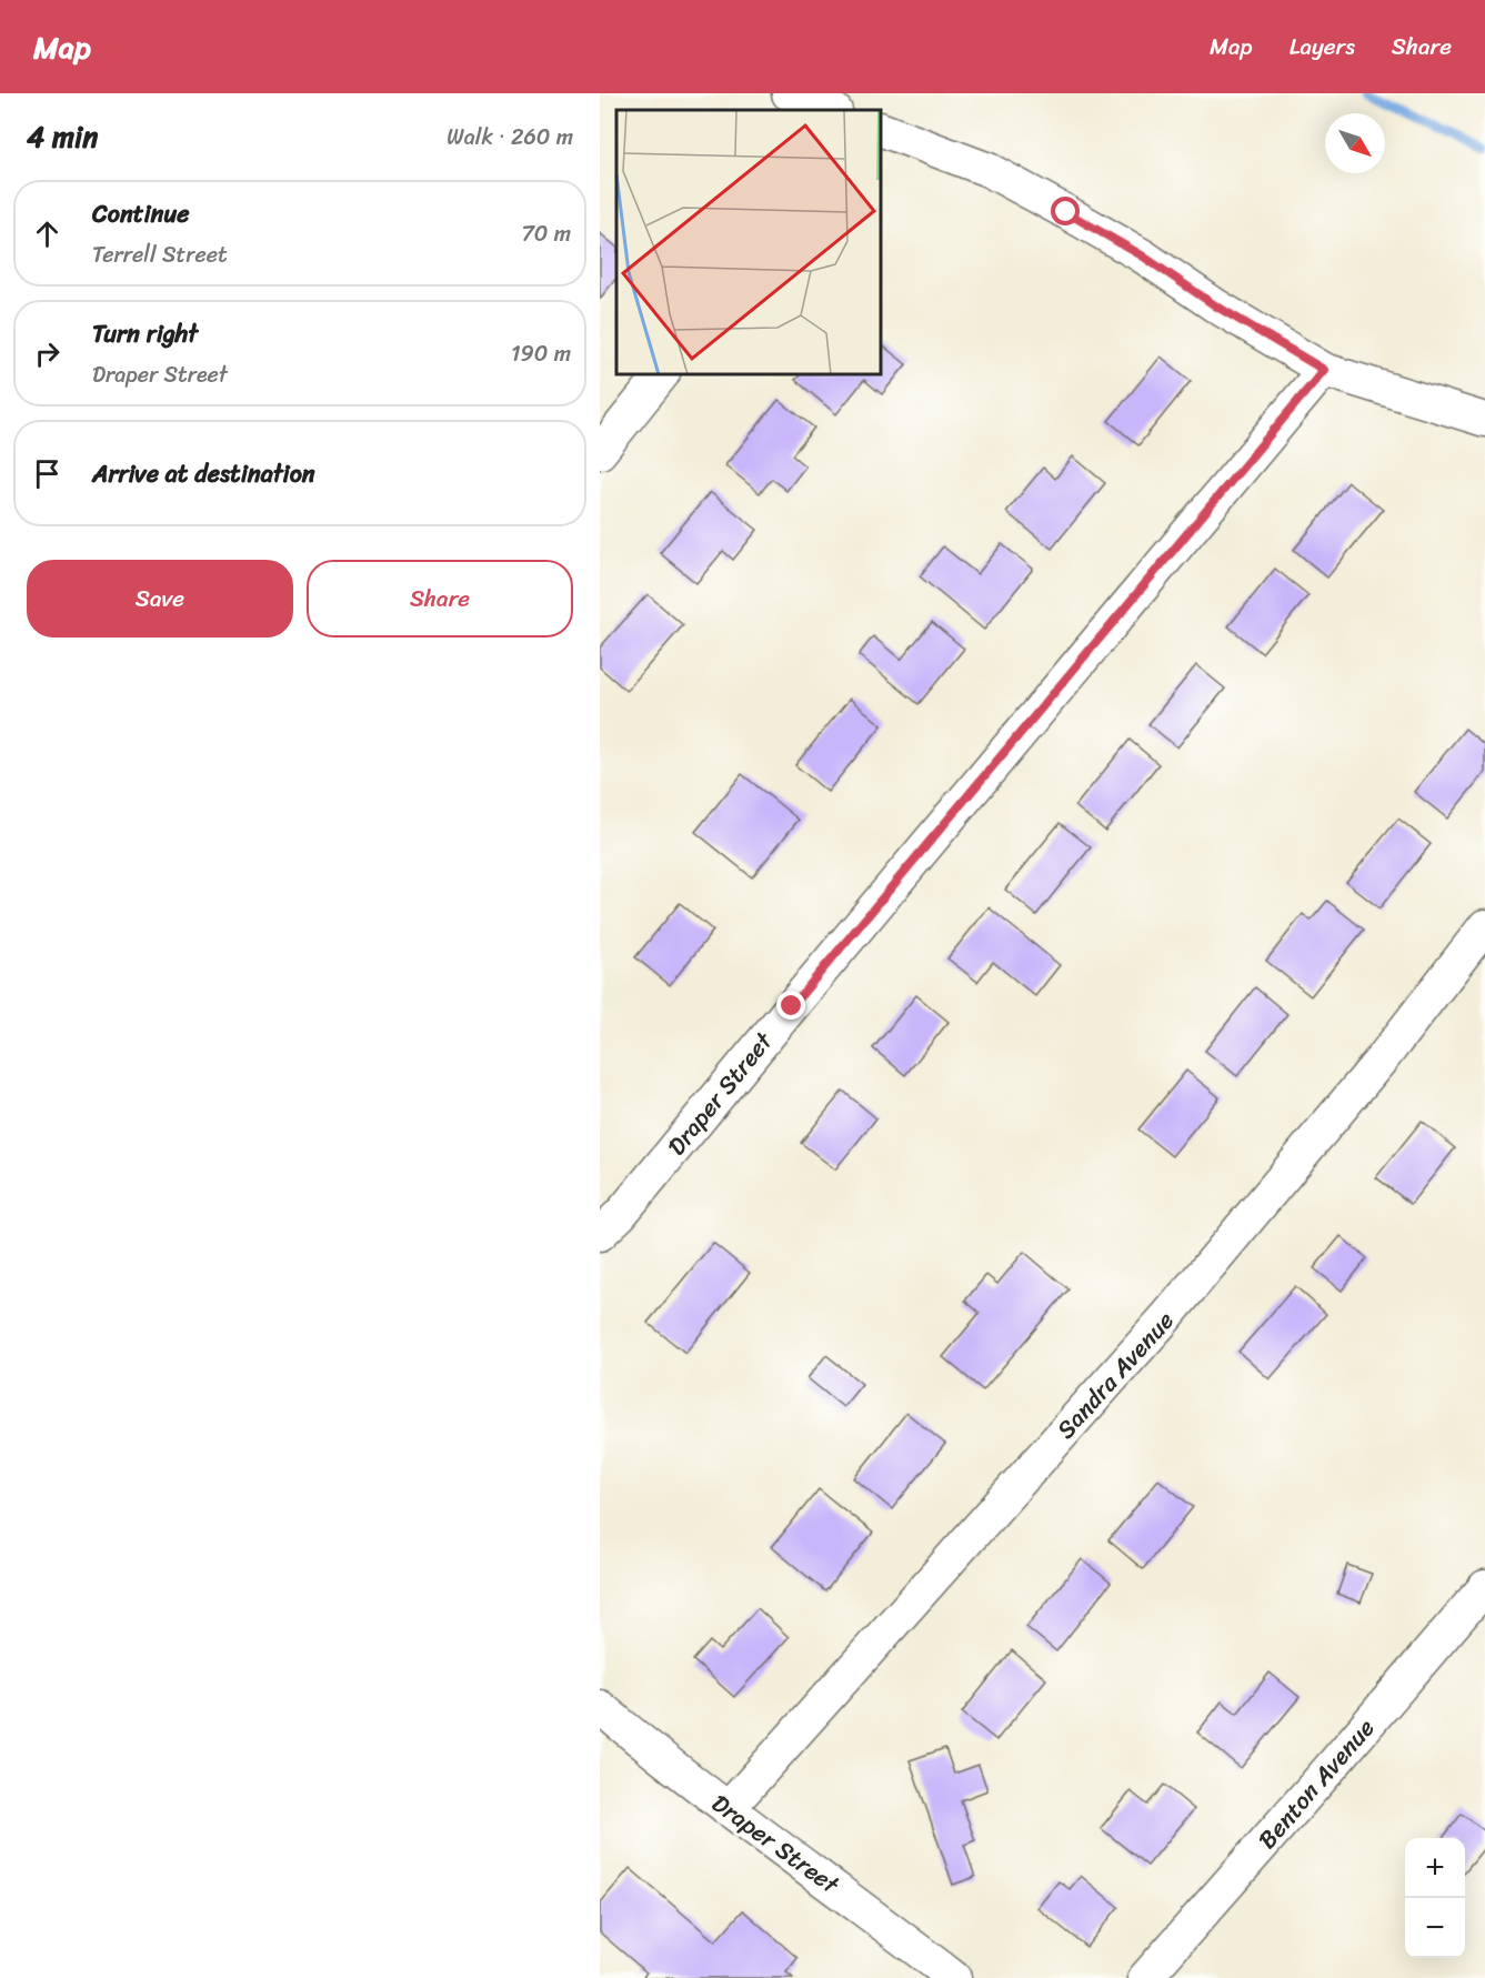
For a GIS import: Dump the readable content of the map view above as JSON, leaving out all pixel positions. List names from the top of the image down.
{
  "streets": {
    "street": ["Draper Street", "Sandra Avenue", "Benton Avenue"]
  },
  "crossings": [
    ["Draper Street", "Sandra Avenue"]
  ],
  "north": "bottom right",
  "page": {
    "header": "Map",
    "nav": ["Map", "Layers", "Share"],
    "heading": ["4 min", "Walk · 260 m"],
    "list": [
      ["Continue", "Terrell Street", "70 m"],
      ["Turn right", "Draper Street", "190 m"],
      "Arrive at destination"
    ],
    "buttons": ["Save", "Share"],
    "map_buttons": ["+", "−"]
  }
}
